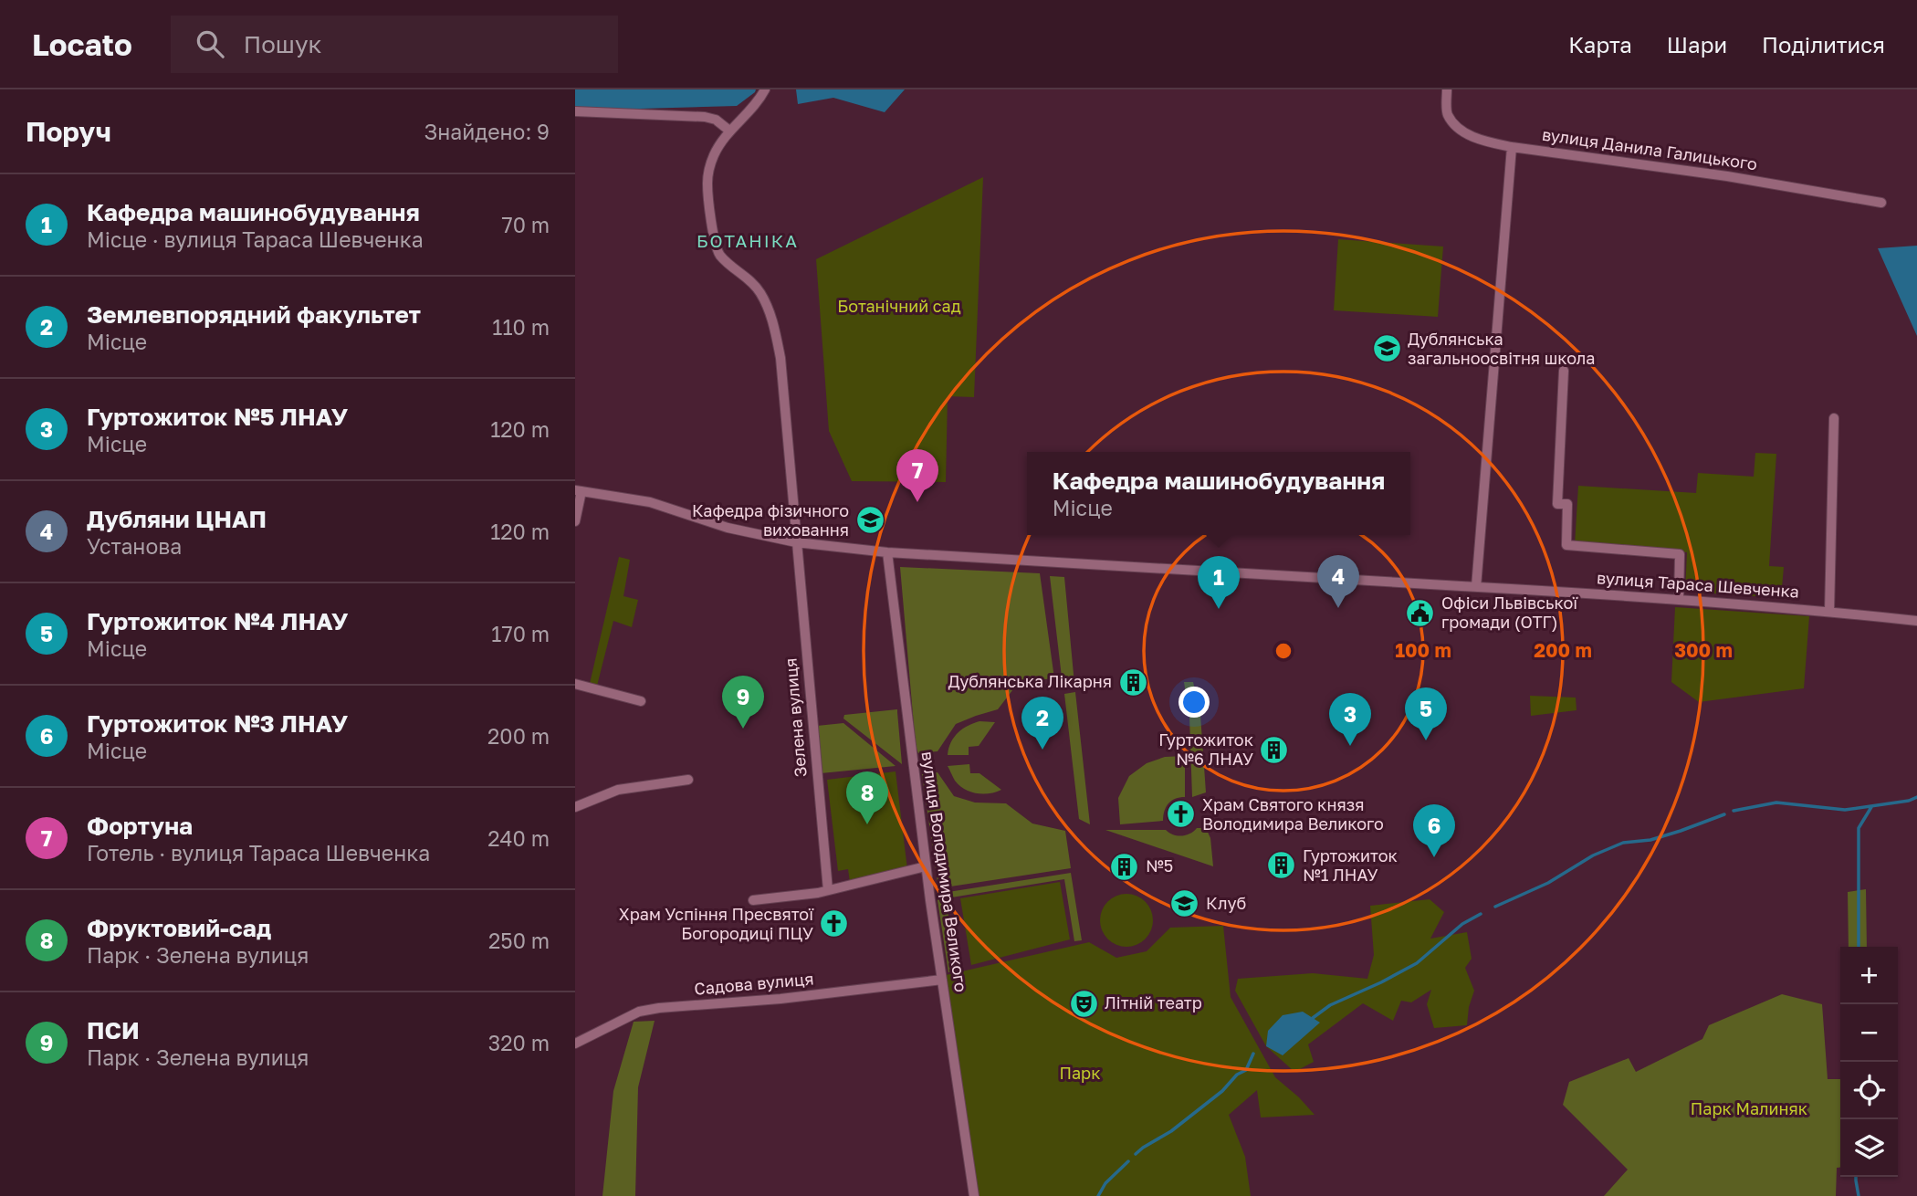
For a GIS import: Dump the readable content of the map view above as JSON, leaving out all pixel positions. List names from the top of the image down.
{
  "streets": {
    "street": [
      "вулиця Данила Галицького",
      "вулиця Тараса Шевченка",
      "Зелена вулиця",
      "вулиця Володимира Великого",
      "Садова вулиця"
    ]
  },
  "crossings": [
    ["вулиця Тараса Шевченка", "Зелена вулиця"],
    ["вулиця Тараса Шевченка", "вулиця Володимира Великого"],
    ["вулиця Володимира Великого", "Садова вулиця"]
  ],
  "districts": ["БОТАНІКА"],
  "parks": ["Ботанічний сад", "Парк", "Парк Малиняк"],
  "places": {
    "school or university": ["Дублянська загальноосвітня школа", "Кафедра фізичного виховання", "Клуб"],
    "public building": ["Офіси Львівської громади (ОТГ)"],
    "building": [
      "Дублянська Лікарня",
      "Гуртожиток №6 ЛНАУ",
      "Гуртожиток №1 ЛНАУ",
      "№5"
    ],
    "church": ["Храм Святого князя Володимира Великого", "Храм Успіння Пресвятої Богородиці ПЦУ"],
    "theatre": ["Літній театр"]
  },
  "page": {
    "header": "Locato",
    "search": "Пошук",
    "nav": ["Карта", "Шари", "Поділитися"],
    "heading": ["Поруч", "Знайдено: 9"],
    "list": [
      {
        "mark": "1",
        "name": "Кафедра машинобудування",
        "note": "Місце · вулиця Тараса Шевченка",
        "value": "70 m"
      },
      {
        "mark": "2",
        "name": "Землевпорядний факультет",
        "note": "Місце",
        "value": "110 m"
      },
      {
        "mark": "3",
        "name": "Гуртожиток №5 ЛНАУ",
        "note": "Місце",
        "value": "120 m"
      },
      {
        "mark": "4",
        "name": "Дубляни ЦНАП",
        "note": "Установа",
        "value": "120 m"
      },
      {
        "mark": "5",
        "name": "Гуртожиток №4 ЛНАУ",
        "note": "Місце",
        "value": "170 m"
      },
      {
        "mark": "6",
        "name": "Гуртожиток №3 ЛНАУ",
        "note": "Місце",
        "value": "200 m"
      },
      {
        "mark": "7",
        "name": "Фортуна",
        "note": "Готель · вулиця Тараса Шевченка",
        "value": "240 m"
      },
      {
        "mark": "8",
        "name": "Фруктовий-сад",
        "note": "Парк · Зелена вулиця",
        "value": "250 m"
      },
      {
        "mark": "9",
        "name": "ПСИ",
        "note": "Парк · Зелена вулиця",
        "value": "320 m"
      }
    ],
    "pins": [
      "7",
      "4",
      "1",
      "9",
      "5",
      "3",
      "2",
      "8",
      "6"
    ],
    "popup": ["Кафедра машинобудування", "Місце"],
    "map_buttons": ["+", "−"]
  },
  "rings": ["100 m", "200 m", "300 m"]
}
